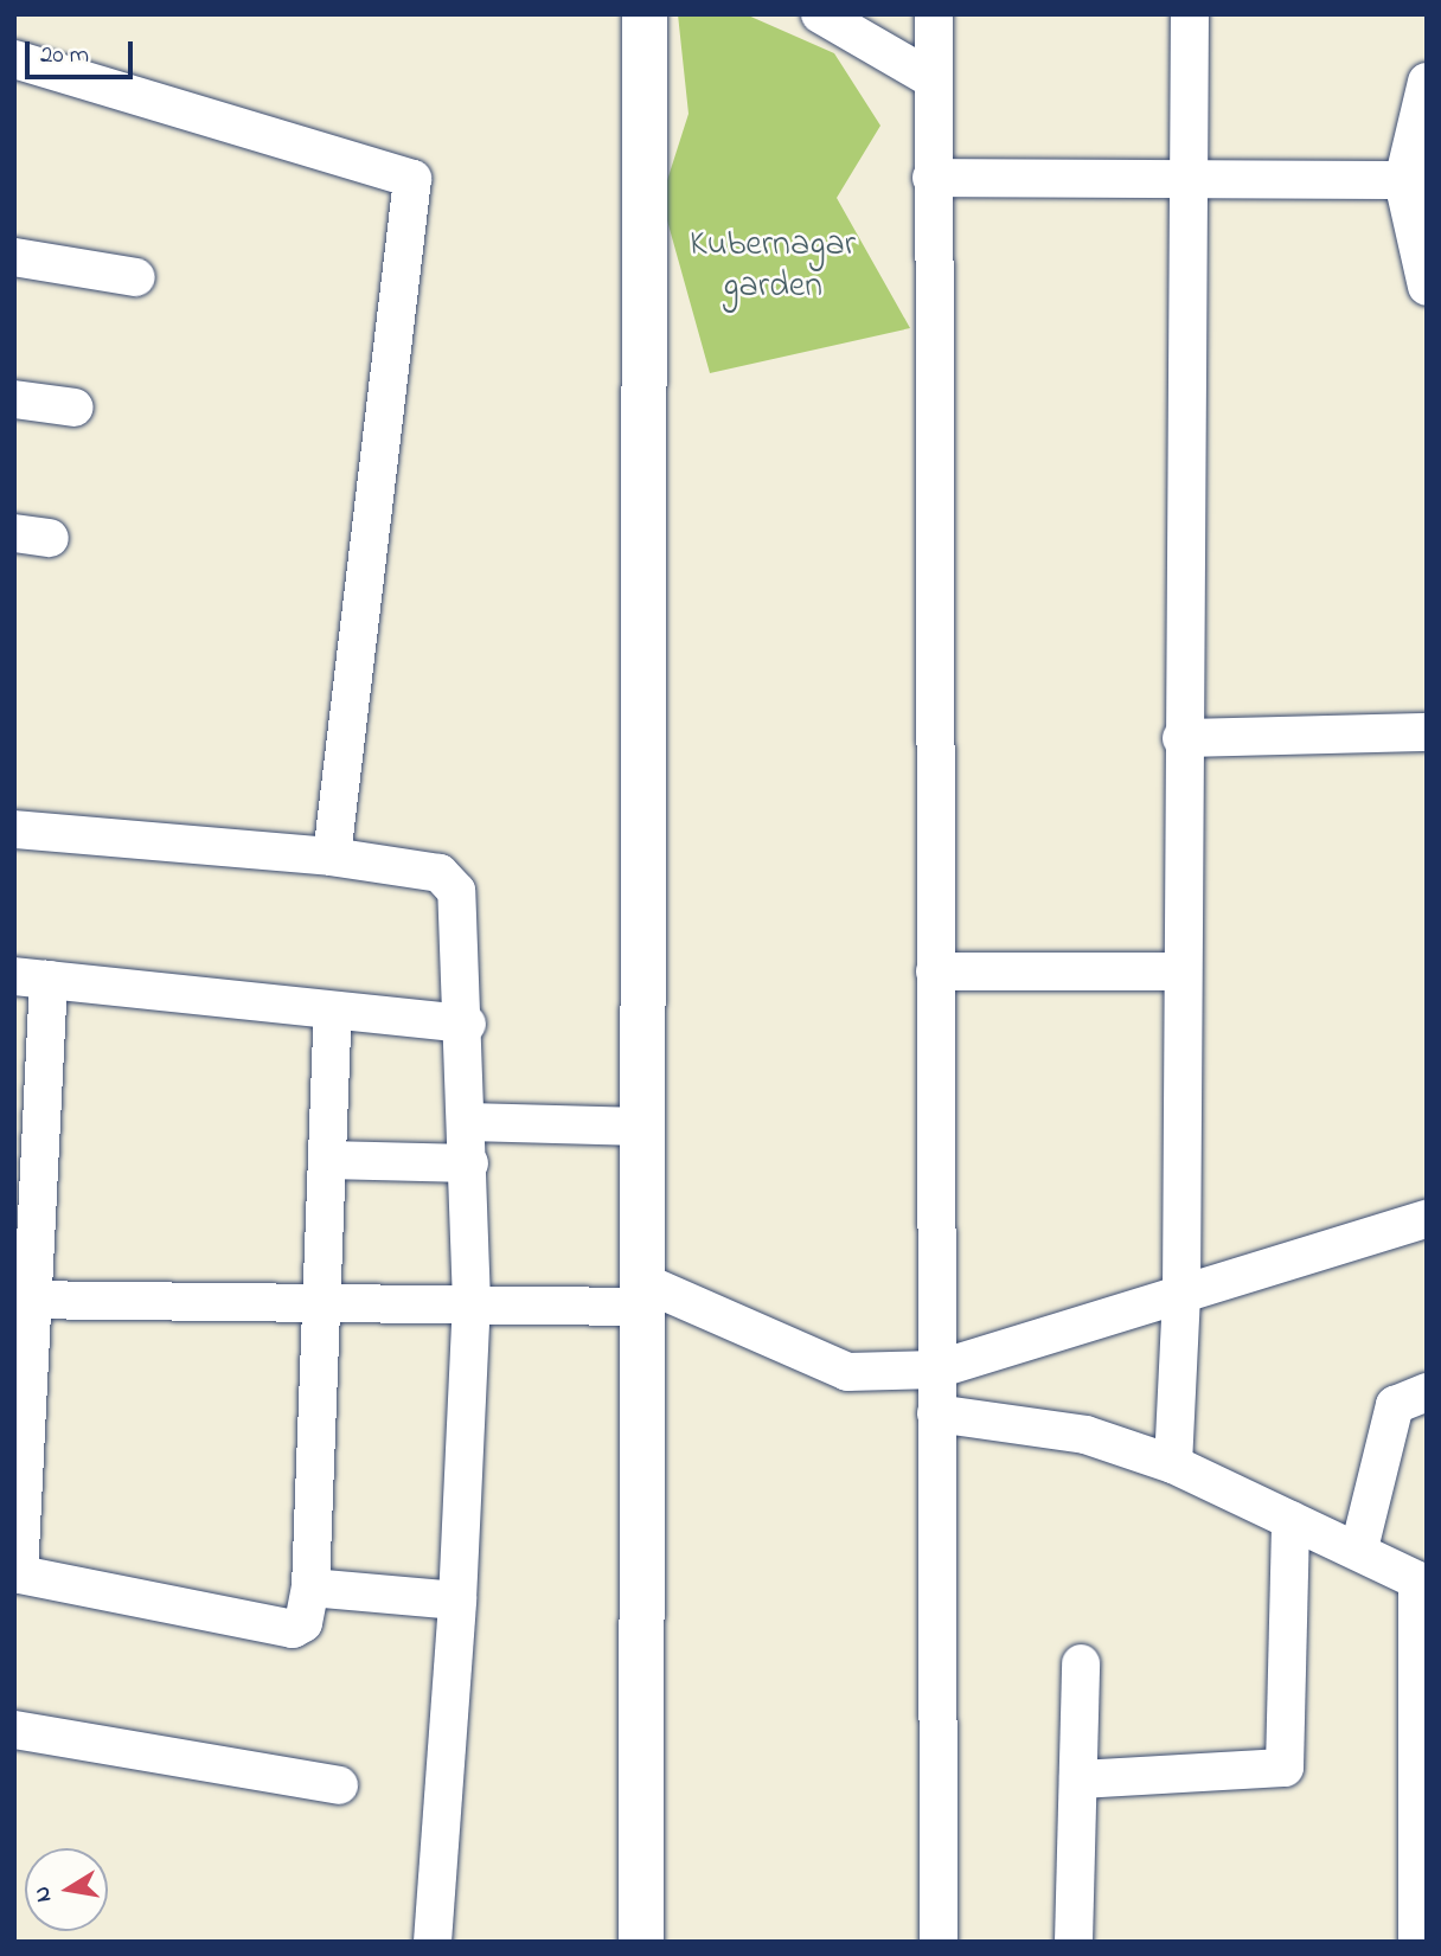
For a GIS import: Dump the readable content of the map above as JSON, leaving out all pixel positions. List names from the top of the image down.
{
  "parks": ["Kubernagar garden"],
  "scale_bar": "20 m",
  "north": "left"
}
